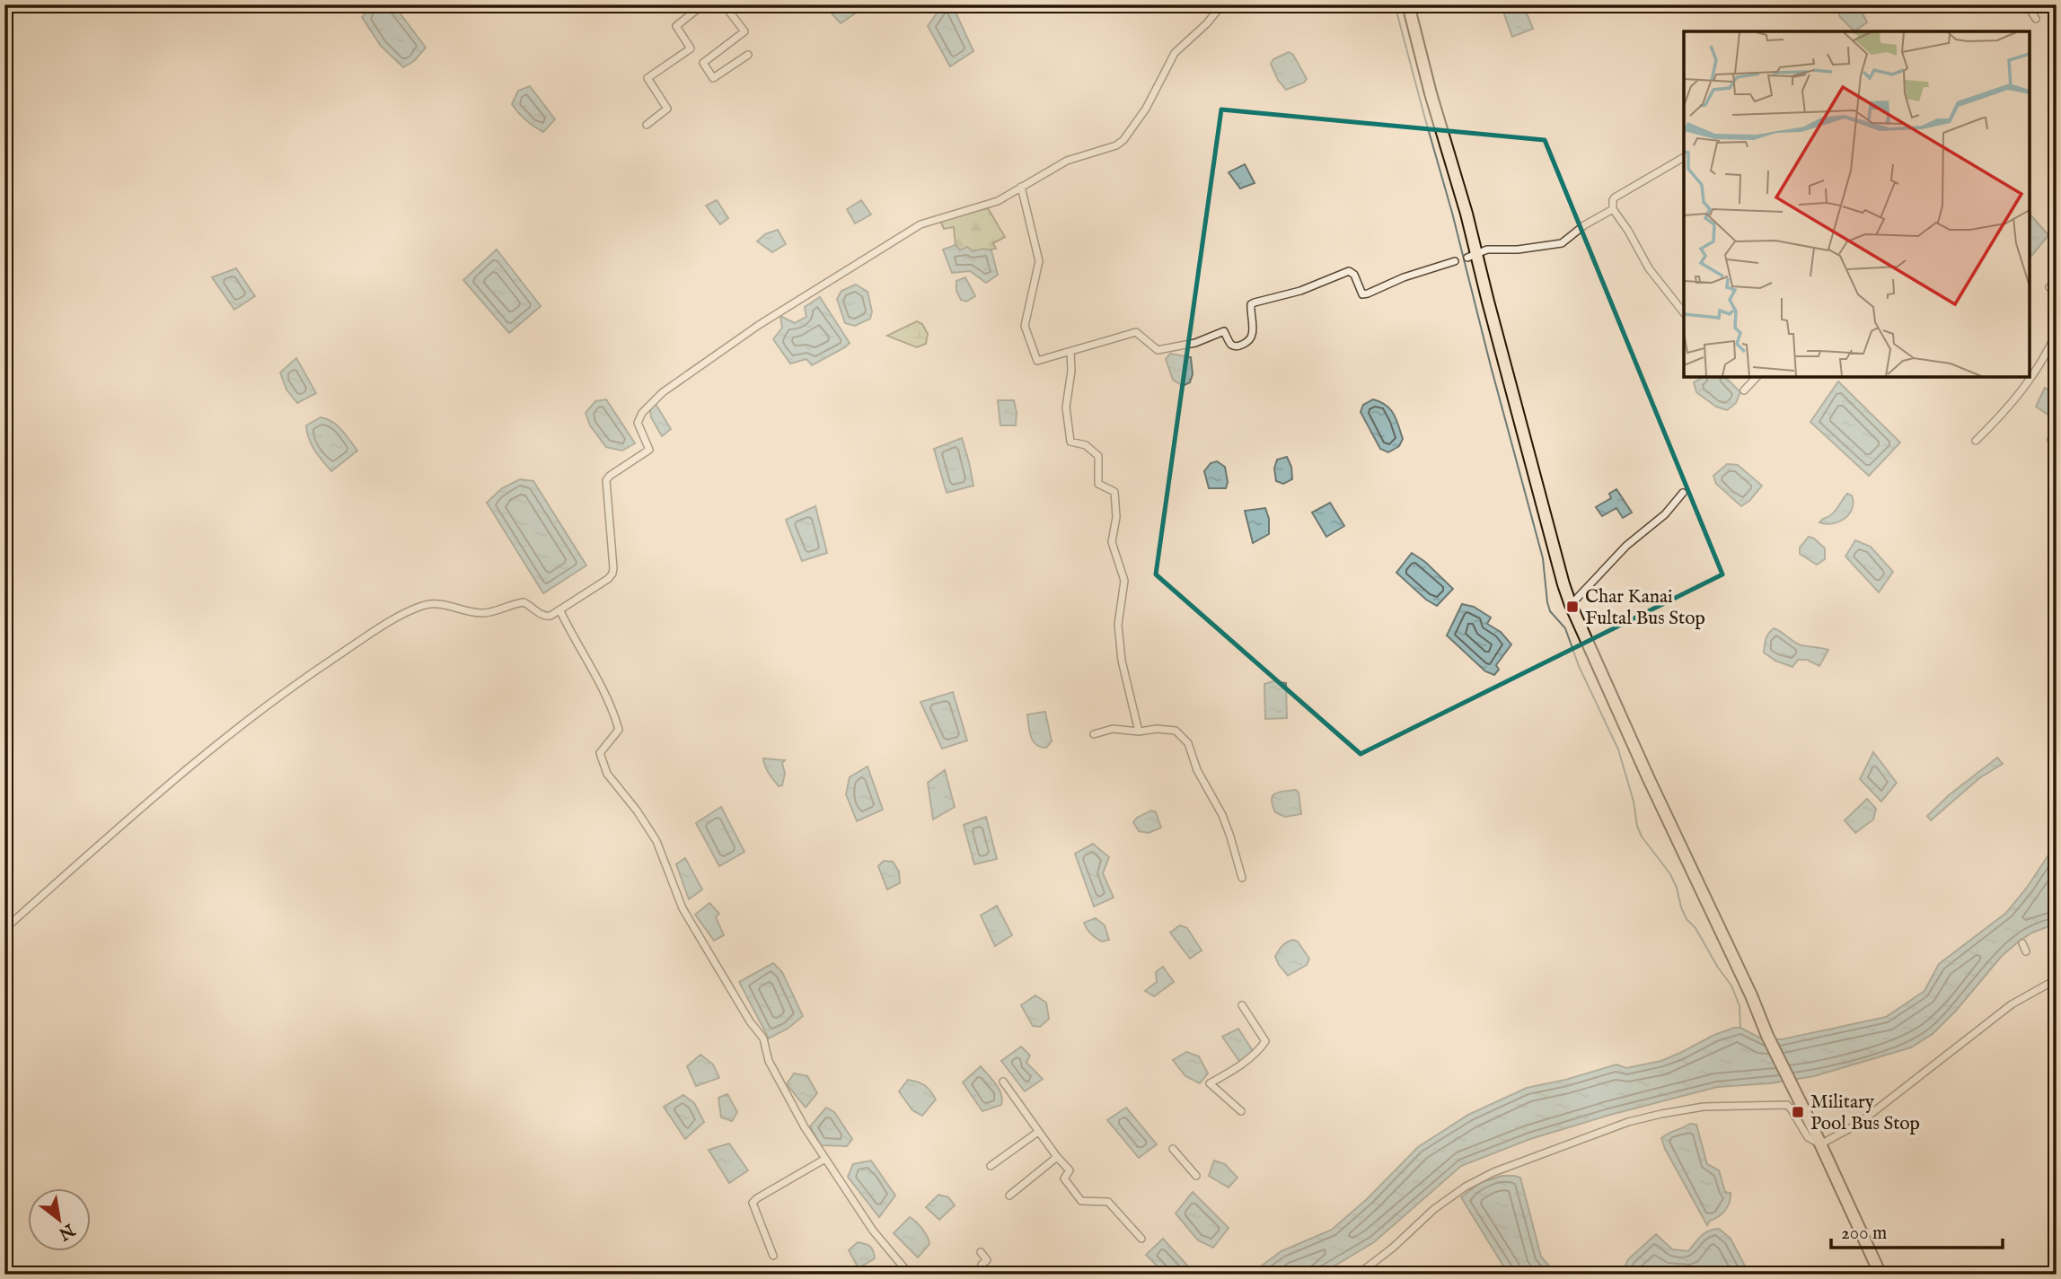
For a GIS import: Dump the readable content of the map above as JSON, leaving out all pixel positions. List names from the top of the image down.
{
  "places": {
    "transit": ["Char Kanai Fultal Bus Stop", "Military Pool Bus Stop"]
  },
  "scale_bar": "200 m",
  "north": "bottom right"
}
